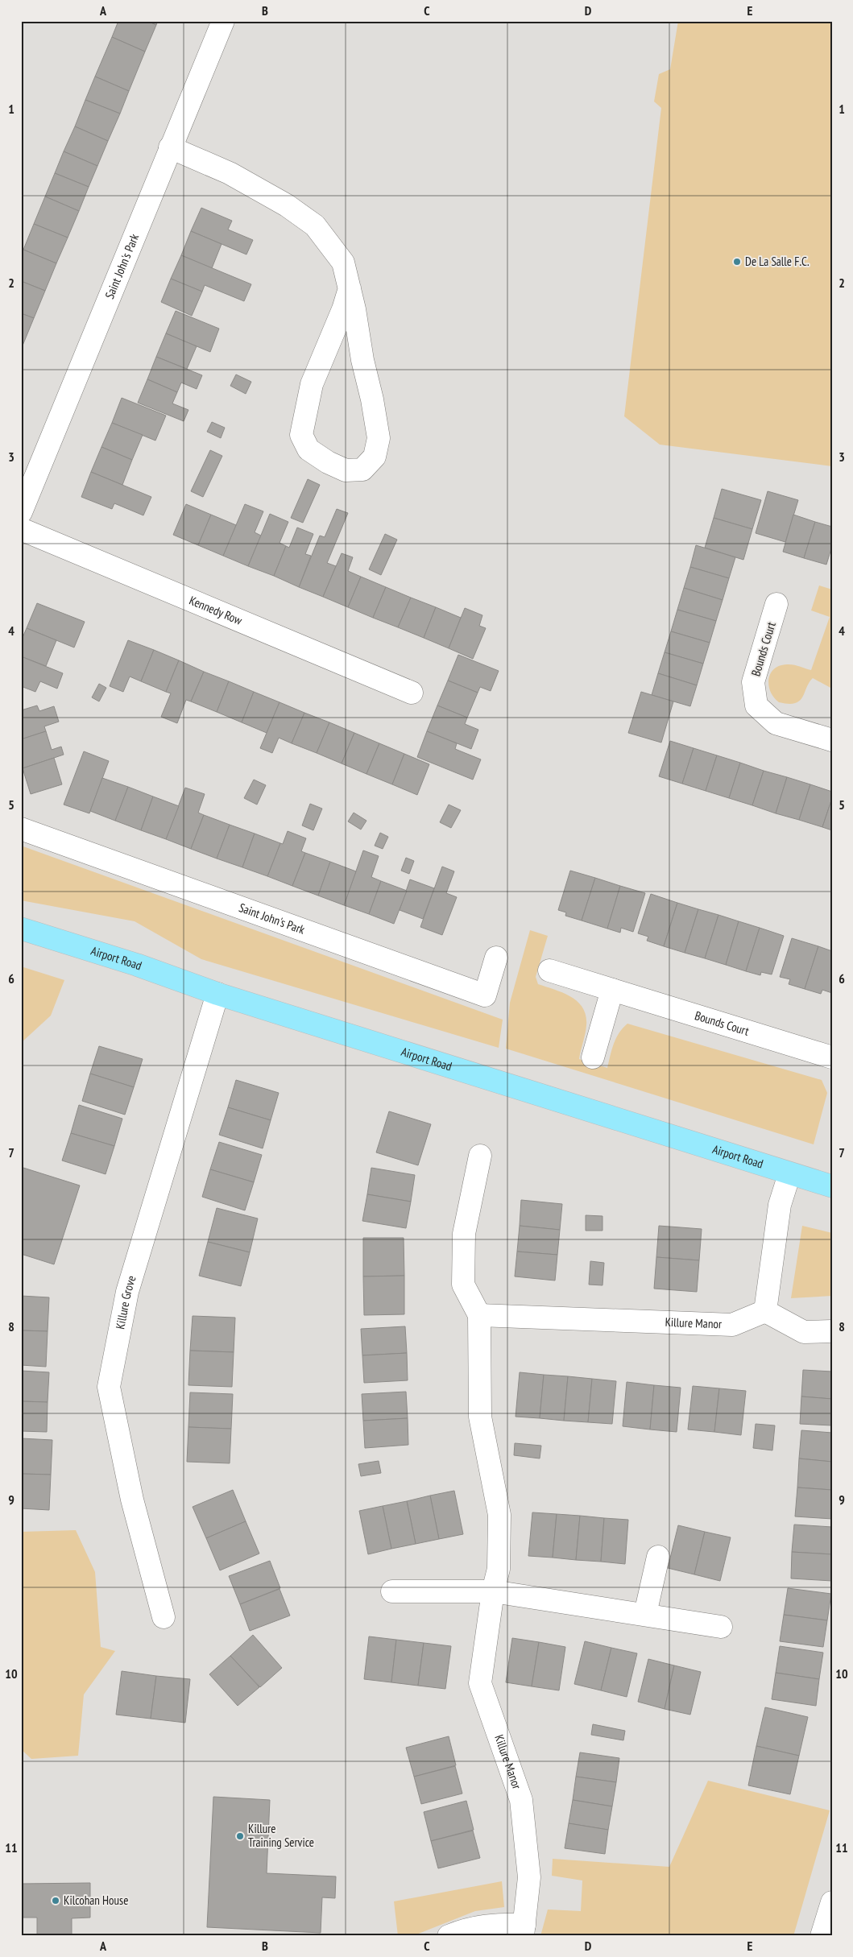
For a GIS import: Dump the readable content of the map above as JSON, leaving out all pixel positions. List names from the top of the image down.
{
  "streets": {
    "main road": ["Airport Road"],
    "street": [
      "Saint John's Park",
      "Kennedy Row",
      "Bounds Court",
      "Killure Grove",
      "Killure Manor"
    ]
  },
  "crossings": [
    ["Airport Road", "Killure Grove"]
  ],
  "places": ["De La Salle F.C.", "Killure Training Service", "Kilcohan House"],
  "grid": {
    "columns": [
      "A",
      "B",
      "C",
      "D",
      "E"
    ],
    "rows": [
      "1",
      "2",
      "3",
      "4",
      "5",
      "6",
      "7",
      "8",
      "9",
      "10",
      "11"
    ]
  }
}
